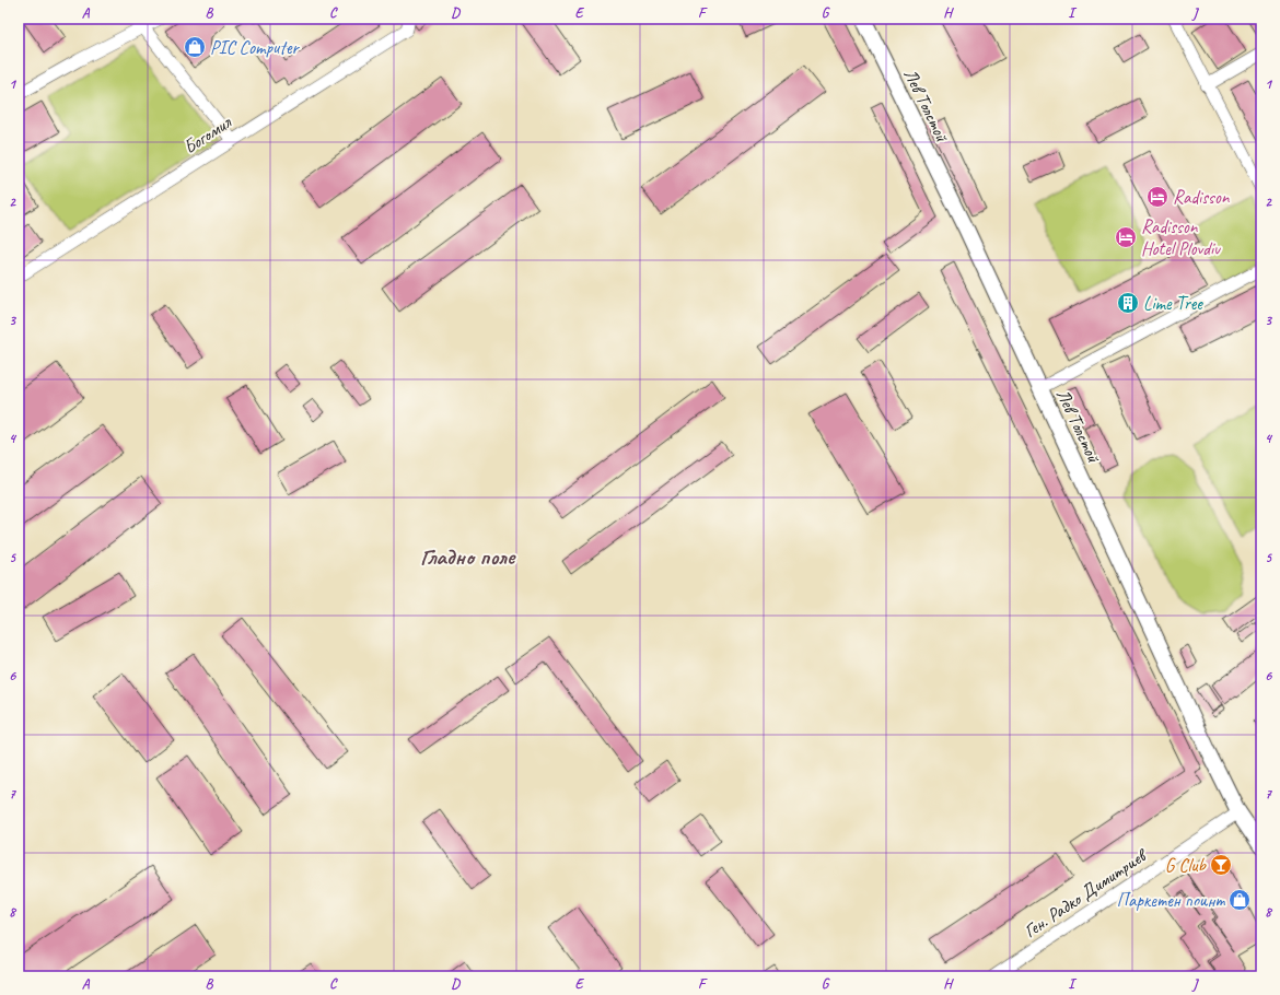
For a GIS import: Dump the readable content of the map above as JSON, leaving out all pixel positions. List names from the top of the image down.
{
  "streets": {
    "street": ["Лев Толстой", "Богомил", "Ген. Радко Димитриев"]
  },
  "crossings": [
    ["Лев Толстой", "Ген. Радко Димитриев"]
  ],
  "districts": ["Гладно поле"],
  "places": {
    "shop": ["PIC Computer", "Паркетен поинт"],
    "hotel": ["Radisson", "Radisson Hotel Plovdiv"],
    "building": ["Lime Tree"],
    "bar": ["G Club"]
  },
  "grid": {
    "columns": [
      "A",
      "B",
      "C",
      "D",
      "E",
      "F",
      "G",
      "H",
      "I",
      "J"
    ],
    "rows": [
      "1",
      "2",
      "3",
      "4",
      "5",
      "6",
      "7",
      "8"
    ]
  }
}
